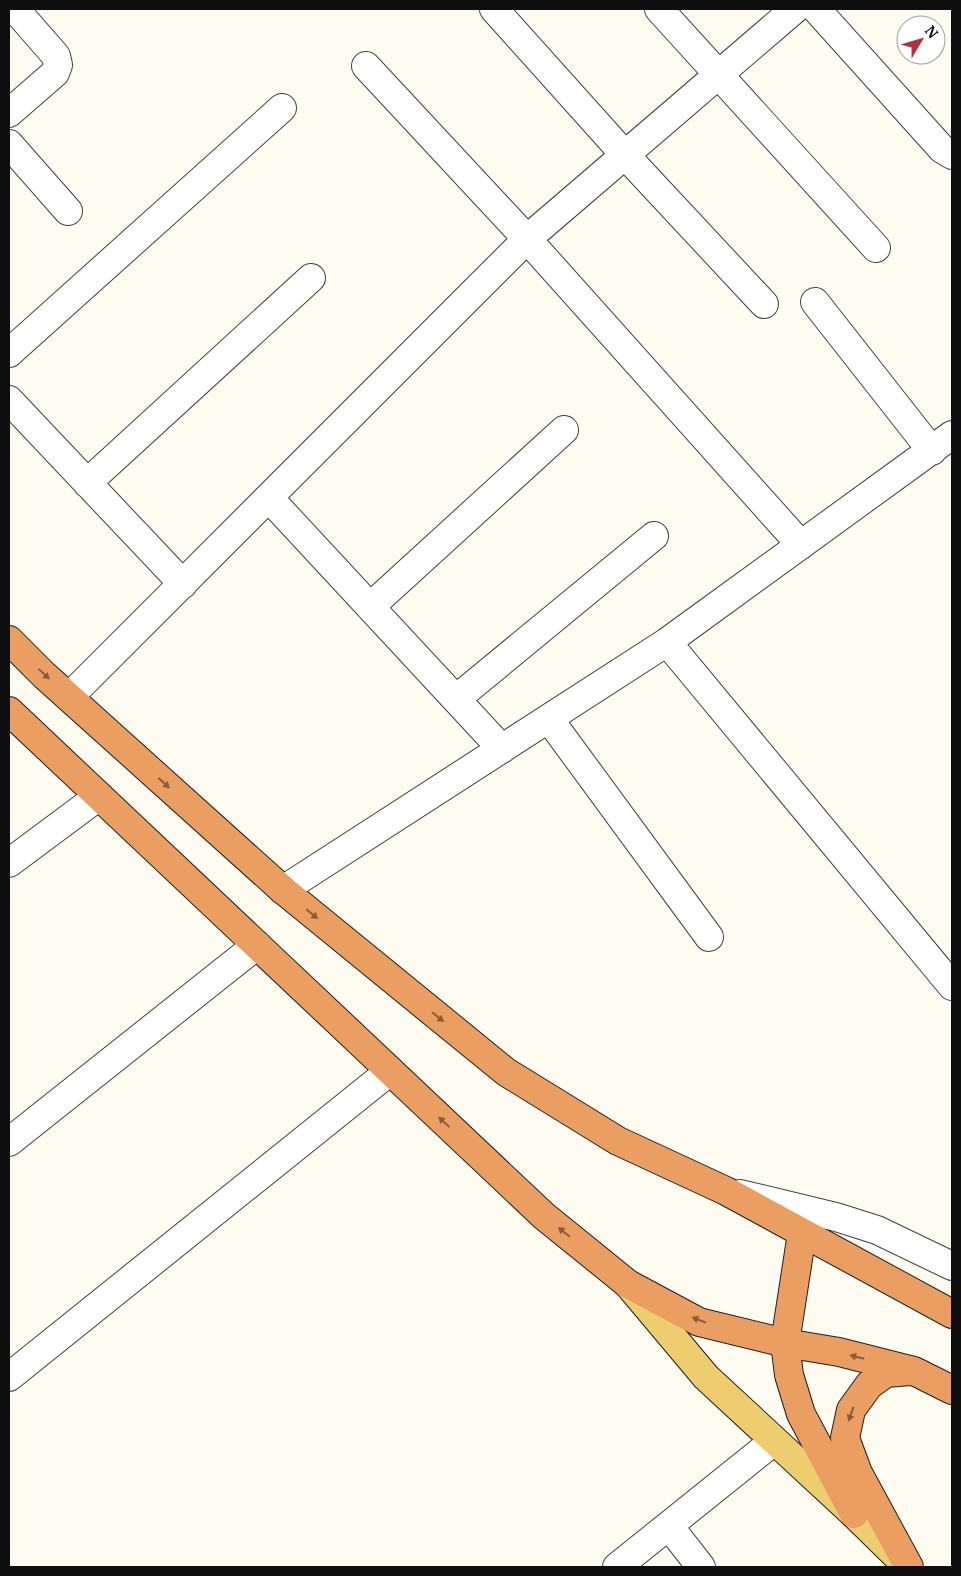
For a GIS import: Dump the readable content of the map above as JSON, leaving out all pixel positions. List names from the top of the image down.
{
  "north": "top right"
}
